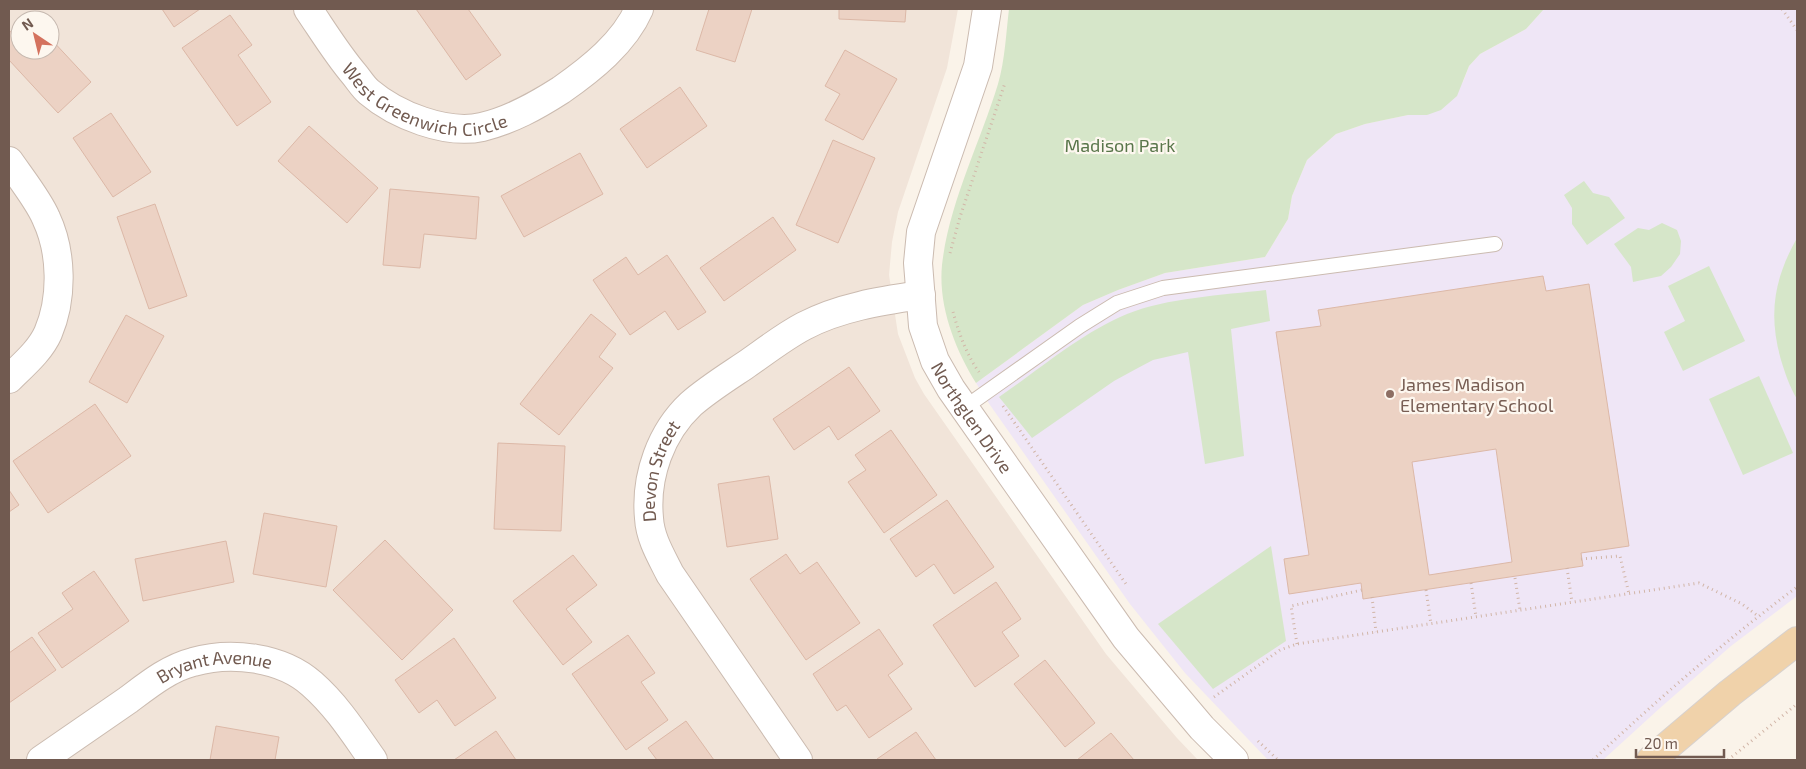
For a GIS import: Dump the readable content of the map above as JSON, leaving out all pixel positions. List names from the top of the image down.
{
  "streets": {
    "street": [
      "West Greenwich Circle",
      "Northglen Drive",
      "Devon Street",
      "Bryant Avenue"
    ]
  },
  "crossings": [
    ["Northglen Drive", "Devon Street"]
  ],
  "parks": ["Madison Park"],
  "places": ["James Madison Elementary School"],
  "scale_bar": "20 m",
  "north": "top left"
}
